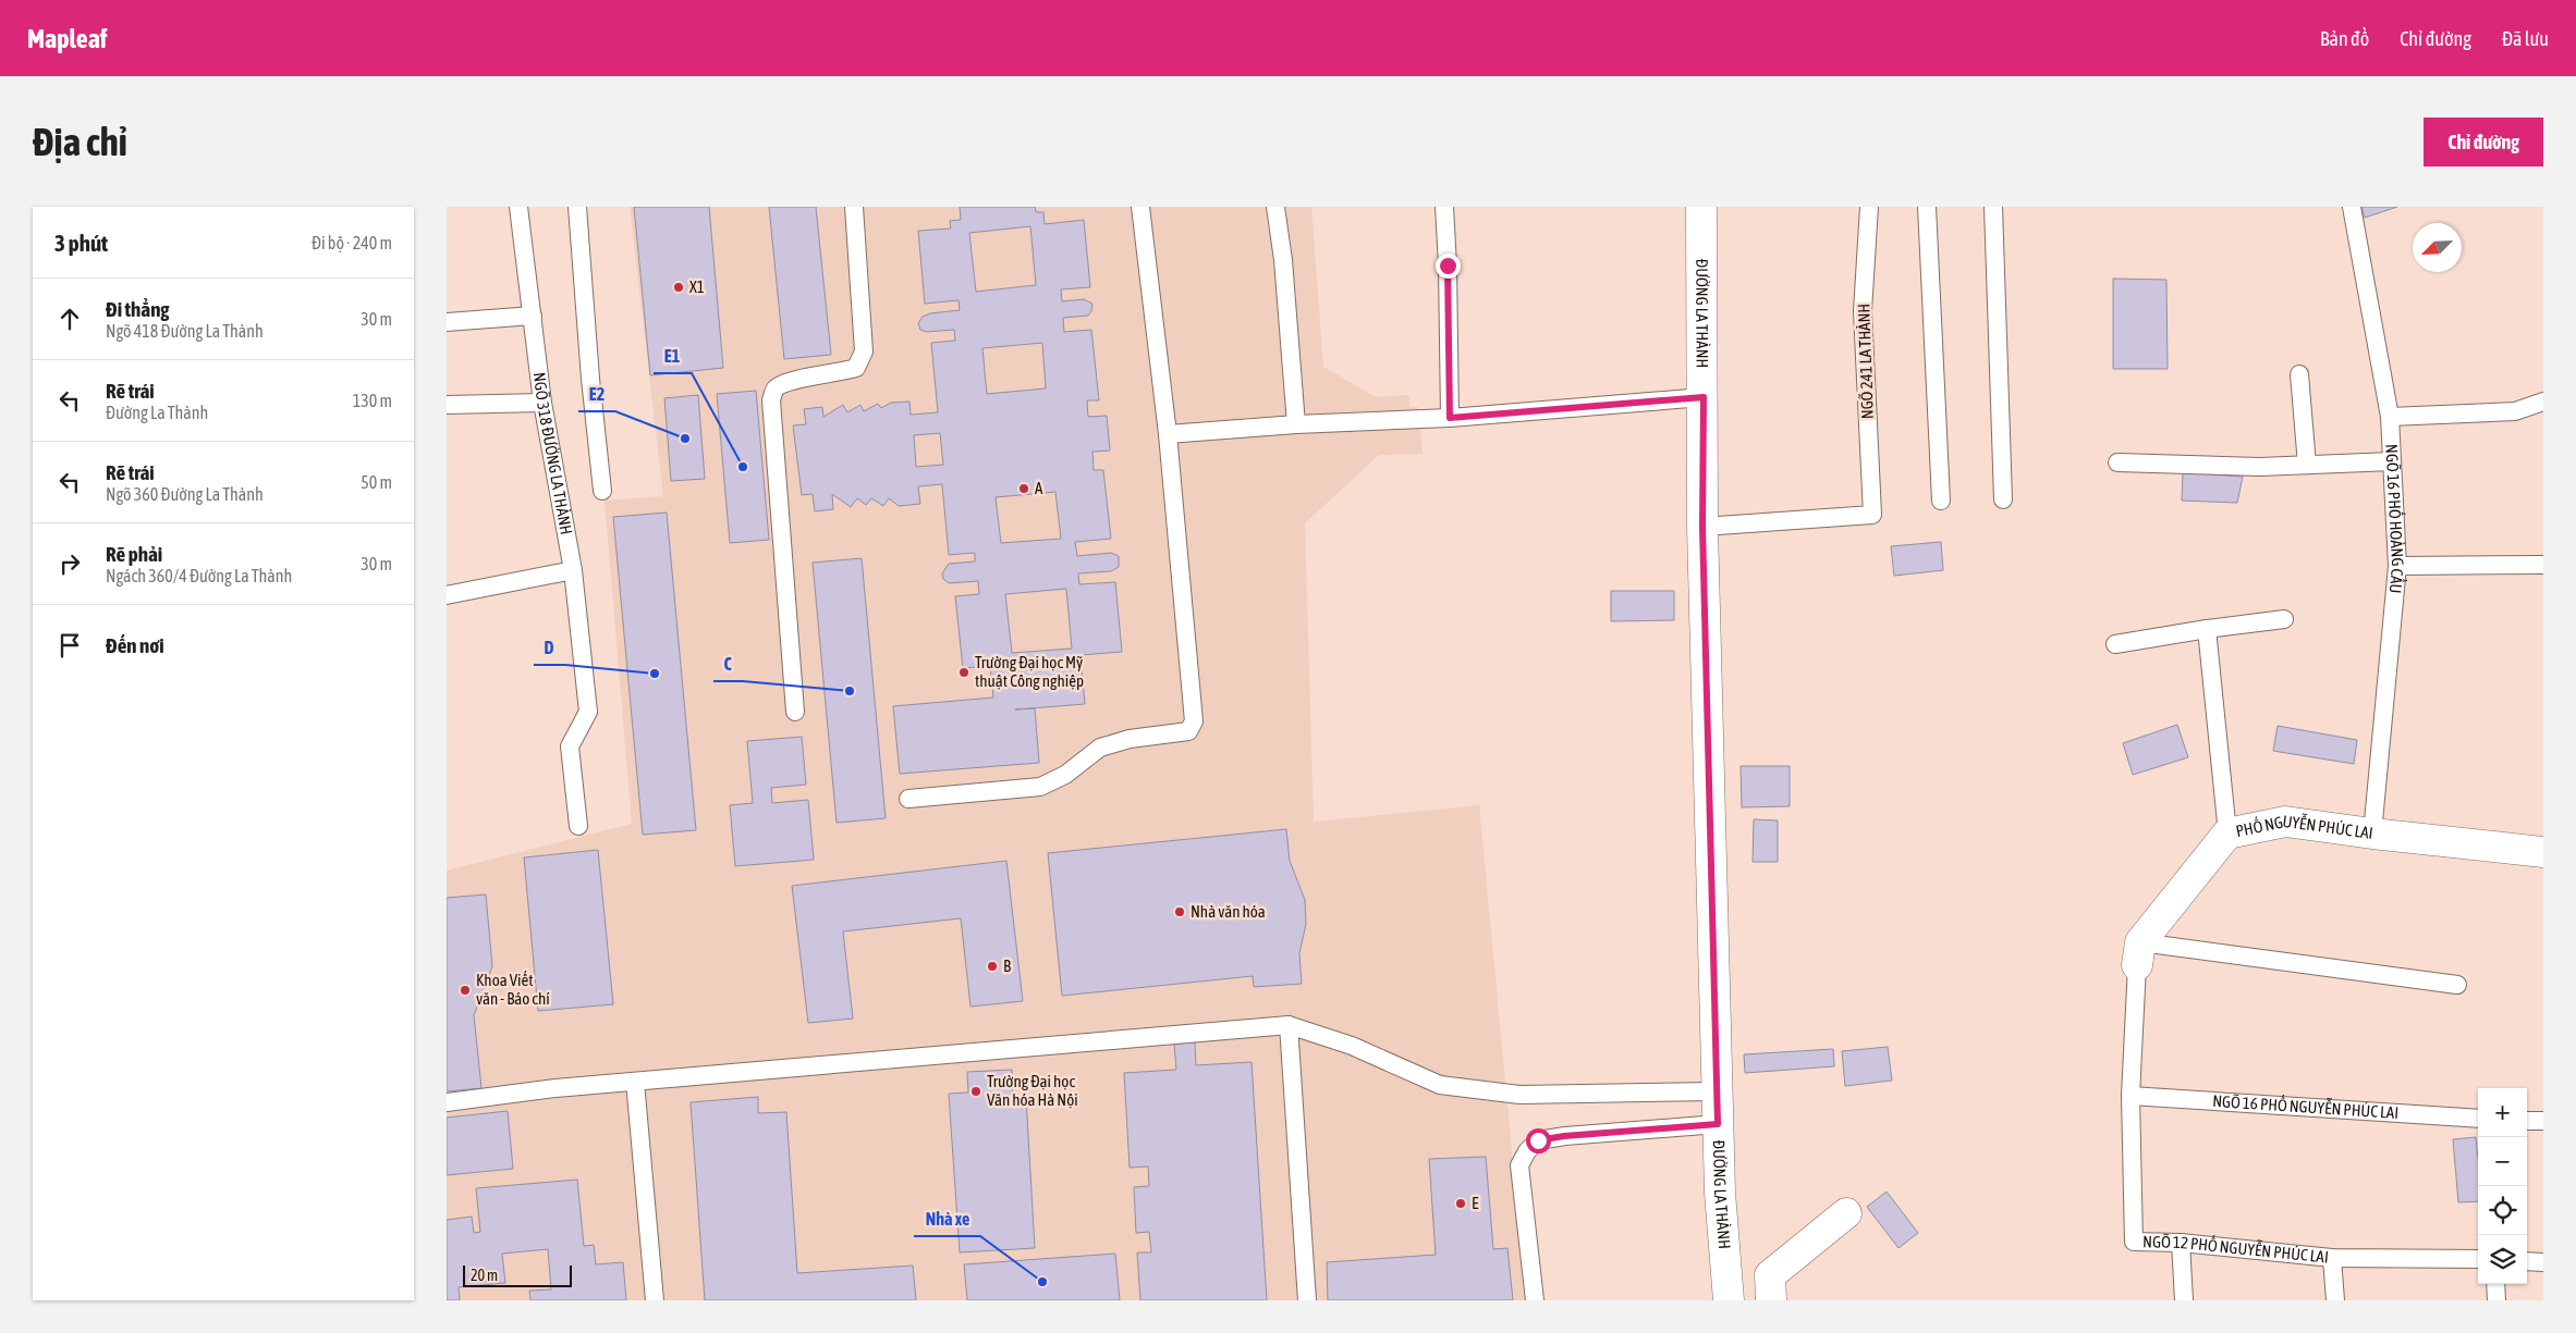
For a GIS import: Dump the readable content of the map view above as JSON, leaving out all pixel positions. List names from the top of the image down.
{
  "streets": {
    "street": ["ĐƯỜNG LA THÀNH", "PHỐ NGUYỄN PHÚC LAI"],
    "lane": [
      "NGÕ 241 LA THÀNH",
      "NGÕ 318 ĐƯỜNG LA THÀNH",
      "NGÕ 16 PHỐ HOÀNG CẦU",
      "NGÕ 16 PHỐ NGUYỄN PHÚC LAI",
      "NGÕ 12 PHỐ NGUYỄN PHÚC LAI"
    ]
  },
  "crossings": [
    ["ĐƯỜNG LA THÀNH", "NGÕ 241 LA THÀNH"],
    ["NGÕ 16 PHỐ HOÀNG CẦU", "PHỐ NGUYỄN PHÚC LAI"],
    ["PHỐ NGUYỄN PHÚC LAI", "NGÕ 12 PHỐ NGUYỄN PHÚC LAI"],
    ["NGÕ 16 PHỐ NGUYỄN PHÚC LAI", "NGÕ 12 PHỐ NGUYỄN PHÚC LAI"]
  ],
  "places": [
    "X1",
    "E2",
    "E1",
    "A",
    "Trường Đại học Mỹ thuật Công nghiệp",
    "D",
    "C",
    "Nhà văn hóa",
    "B",
    "Khoa Viết văn - Báo chí",
    "Trường Đại học Văn hóa Hà Nội",
    "E",
    "Nhà xe"
  ],
  "scale_bar": "20 m",
  "north": "bottom left",
  "page": {
    "header": "Mapleaf",
    "nav": ["Bản đồ", "Chỉ đường", "Đã lưu"],
    "buttons": "Chỉ đường",
    "title": "Địa chỉ",
    "heading": ["3 phút", "Đi bộ · 240 m"],
    "list": [
      ["Đi thẳng", "Ngõ 418 Đường La Thành", "30 m"],
      ["Rẽ trái", "Đường La Thành", "130 m"],
      ["Rẽ trái", "Ngõ 360 Đường La Thành", "50 m"],
      ["Rẽ phải", "Ngách 360/4 Đường La Thành", "30 m"],
      "Đến nơi"
    ],
    "map_buttons": ["+", "−"],
    "scale": "20 m"
  }
}
